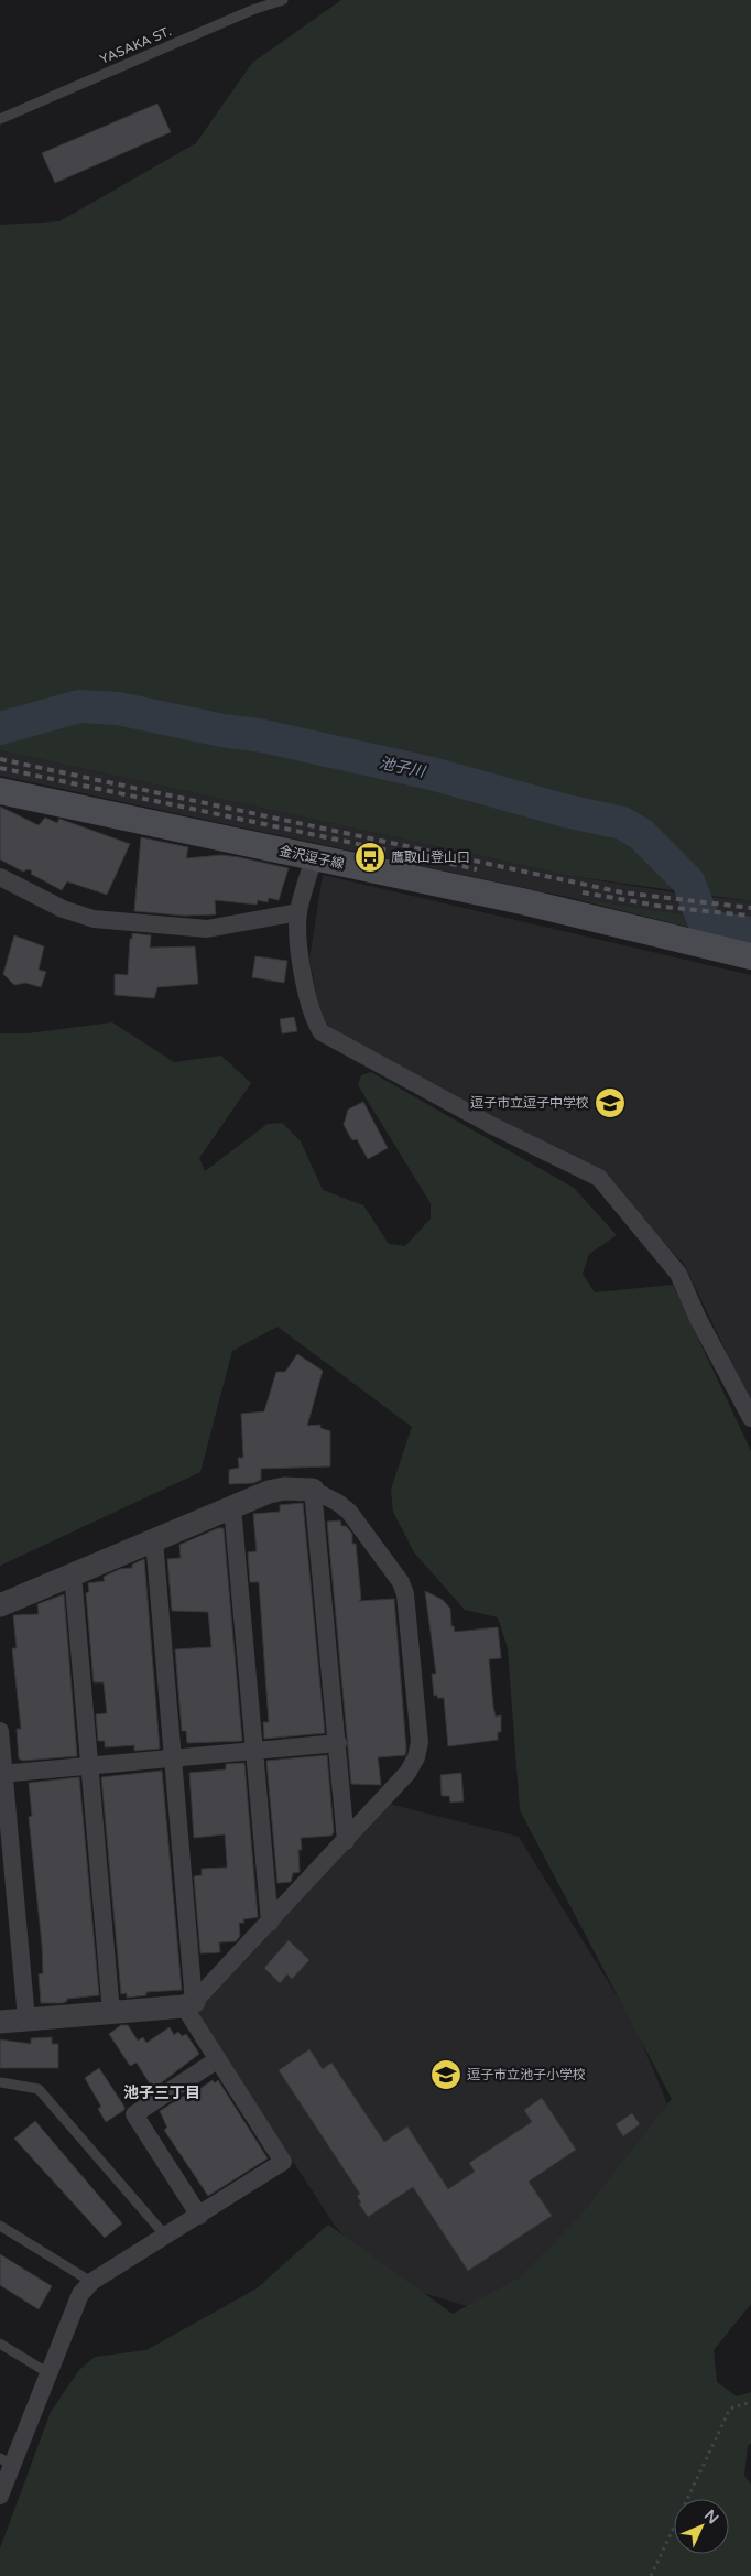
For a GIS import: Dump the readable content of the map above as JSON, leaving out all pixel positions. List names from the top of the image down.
{
  "streets": {
    "main road": ["金沢逗子線"],
    "lane": ["YASAKA ST."]
  },
  "districts": ["池子三丁目"],
  "water": ["池子川"],
  "places": {
    "bus stop": ["鷹取山登山口"],
    "school or university": ["逗子市立逗子中学校", "逗子市立池子小学校"]
  },
  "north": "top right"
}
